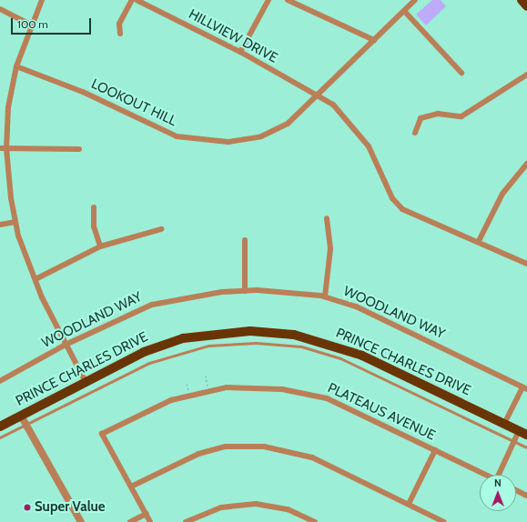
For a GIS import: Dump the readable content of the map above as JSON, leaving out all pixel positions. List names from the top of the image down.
{
  "streets": {
    "highway": ["PRINCE CHARLES DRIVE"],
    "street": [
      "HILLVIEW DRIVE",
      "LOOKOUT HILL",
      "WOODLAND WAY",
      "PLATEAUS AVENUE"
    ]
  },
  "crossings": [
    ["HILLVIEW DRIVE", "LOOKOUT HILL"]
  ],
  "places": ["Super Value"],
  "scale_bar": "100 m",
  "north": "top"
}
